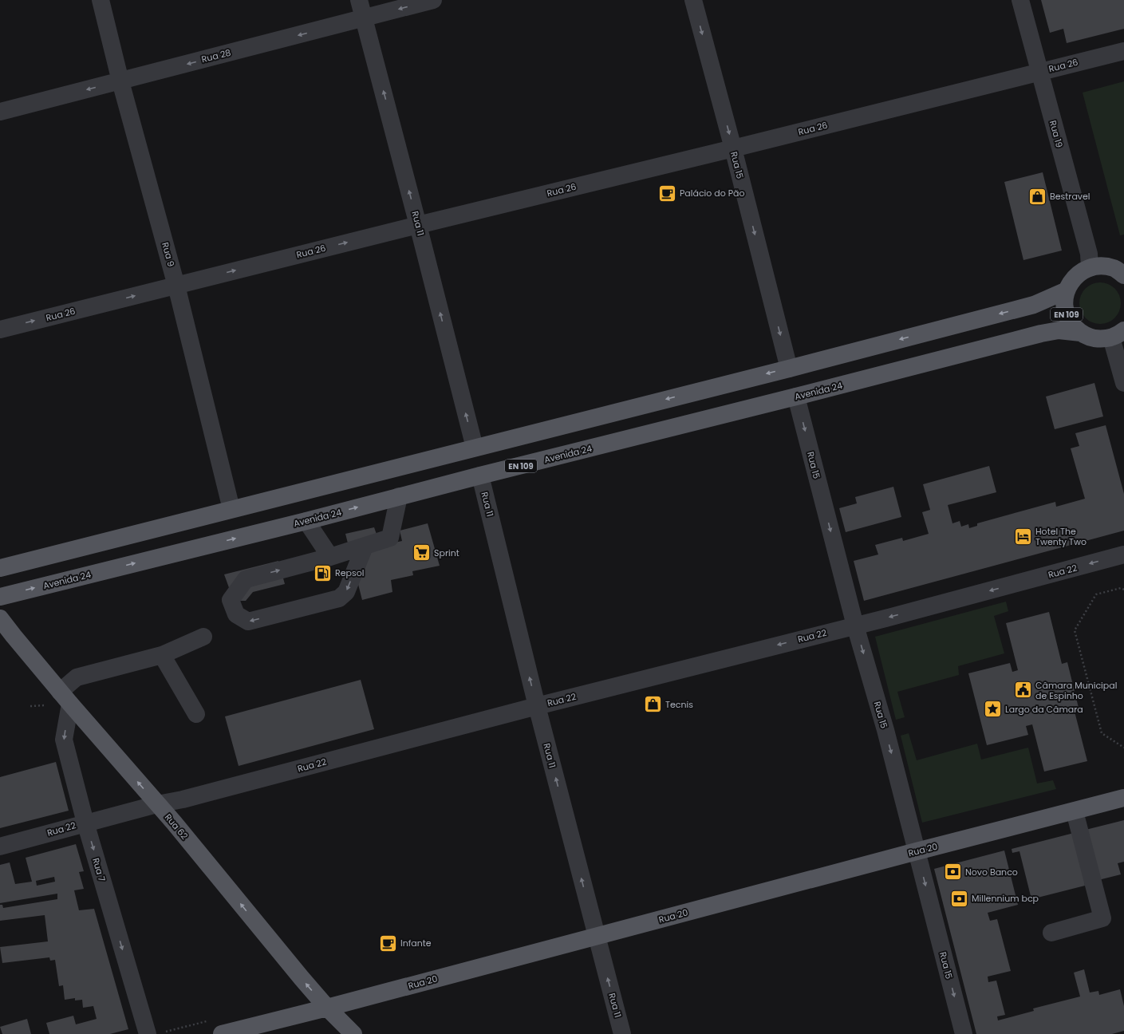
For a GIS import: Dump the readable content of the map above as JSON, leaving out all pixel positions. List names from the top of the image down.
{
  "streets": {
    "main road": [
      "EN 109",
      "Avenida 24",
      "Rua 62",
      "Rua 20"
    ],
    "street": [
      "Rua 28",
      "Rua 26",
      "Rua 19",
      "Rua 15",
      "Rua 11",
      "Rua 9",
      "Rua 22",
      "Rua 7"
    ]
  },
  "crossings": [
    ["Rua 28", "Rua 11"],
    ["Rua 28", "Rua 9"],
    ["Rua 26", "Rua 19"],
    ["Rua 26", "Rua 15"],
    ["Rua 26", "Rua 11"],
    ["Rua 26", "Rua 9"],
    ["Rua 19", "Avenida 24"],
    ["Rua 15", "EN 109"],
    ["Rua 15", "Avenida 24"],
    ["Rua 15", "Rua 22"],
    ["Rua 15", "Rua 20"],
    ["Rua 11", "EN 109"],
    ["Rua 11", "Avenida 24"],
    ["Rua 11", "Rua 22"],
    ["Rua 11", "Rua 20"],
    ["Rua 9", "EN 109"],
    ["EN 109", "Avenida 24"],
    ["Rua 22", "Rua 62"],
    ["Rua 22", "Rua 7"],
    ["Rua 62", "Rua 20"],
    ["Rua 62", "Rua 7"]
  ],
  "one_way": [
    "Rua 28",
    "Rua 26",
    "Rua 15",
    "Rua 11",
    "Rua 22",
    "Rua 62",
    "Rua 7"
  ],
  "places": {
    "cafe": ["Palácio do Pão", "Infante"],
    "shop": ["Bestravel", "Tecnis"],
    "hotel": ["Hotel The Twenty Two"],
    "supermarket": ["Sprint"],
    "fuel station": ["Repsol"],
    "public building": ["Câmara Municipal de Espinho"],
    "place": ["Largo da Câmara"],
    "bank": ["Novo Banco", "Millennium bcp"]
  }
}
